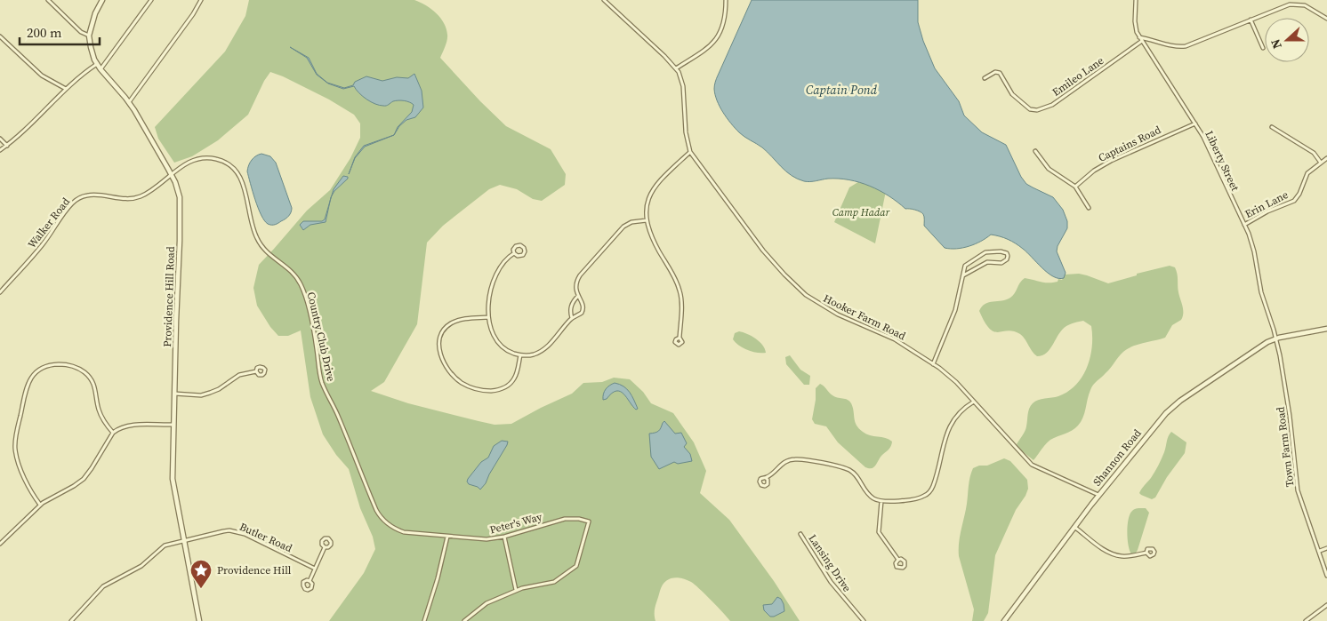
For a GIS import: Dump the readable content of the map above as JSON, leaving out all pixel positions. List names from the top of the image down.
{
  "streets": {
    "street": [
      "Emileo Lane",
      "Captains Road",
      "Liberty Street",
      "Erin Lane",
      "Walker Road",
      "Providence Hill Road",
      "Hooker Farm Road",
      "Country Club Drive",
      "Town Farm Road",
      "Shannon Road",
      "Peter's Way",
      "Butler Road",
      "Lansing Drive"
    ]
  },
  "crossings": [
    ["Emileo Lane", "Liberty Street"],
    ["Captains Road", "Liberty Street"],
    ["Liberty Street", "Erin Lane"],
    ["Liberty Street", "Town Farm Road"],
    ["Liberty Street", "Shannon Road"],
    ["Walker Road", "Providence Hill Road"],
    ["Walker Road", "Country Club Drive"],
    ["Providence Hill Road", "Country Club Drive"],
    ["Providence Hill Road", "Butler Road"],
    ["Hooker Farm Road", "Shannon Road"],
    ["Country Club Drive", "Peter's Way"],
    ["Town Farm Road", "Shannon Road"]
  ],
  "water": ["Captain Pond"],
  "parks": ["Camp Hadar"],
  "places": {
    "place": ["Providence Hill"]
  },
  "scale_bar": "200 m",
  "north": "left"
}
